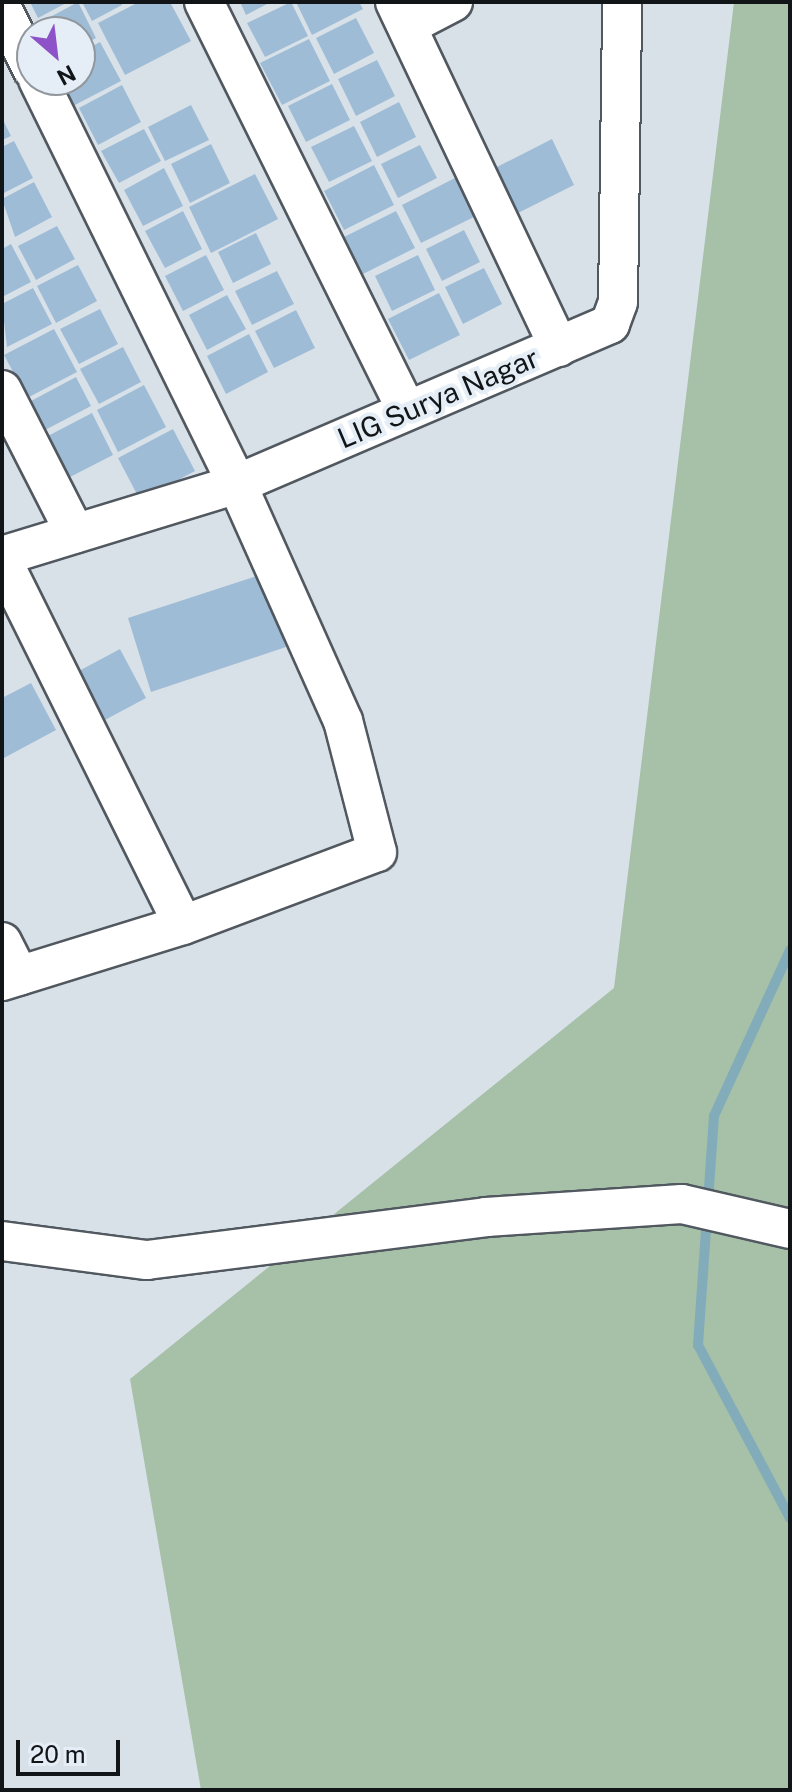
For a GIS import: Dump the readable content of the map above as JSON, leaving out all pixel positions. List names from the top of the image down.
{
  "streets": {
    "street": ["LIG Surya Nagar"]
  },
  "scale_bar": "20 m",
  "north": "bottom right"
}
